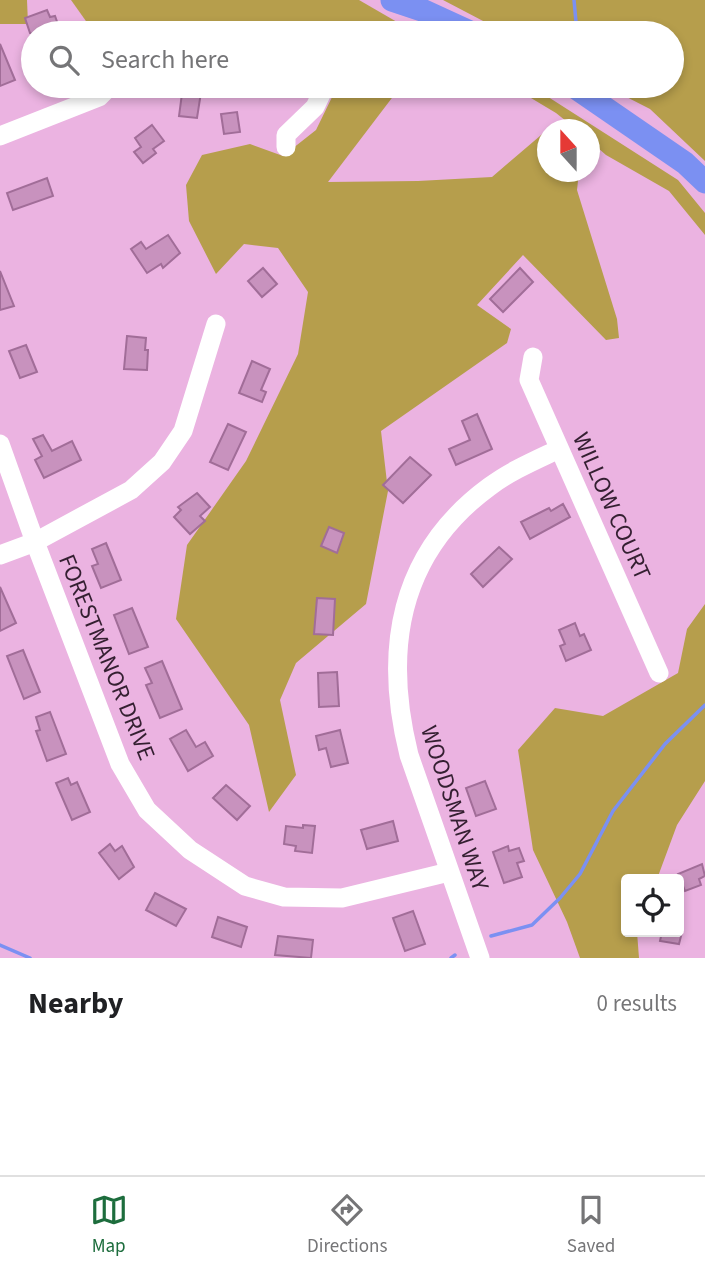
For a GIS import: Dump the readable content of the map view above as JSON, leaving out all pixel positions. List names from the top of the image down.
{
  "streets": {
    "street": ["WILLOW COURT", "FORESTMANOR DRIVE", "WOODSMAN WAY"]
  },
  "crossings": [
    ["WILLOW COURT", "WOODSMAN WAY"],
    ["FORESTMANOR DRIVE", "WOODSMAN WAY"]
  ],
  "north": "top",
  "page": {
    "search": "Search here",
    "heading": ["Nearby", "0 results"],
    "nav": ["Map", "Directions", "Saved"]
  }
}
